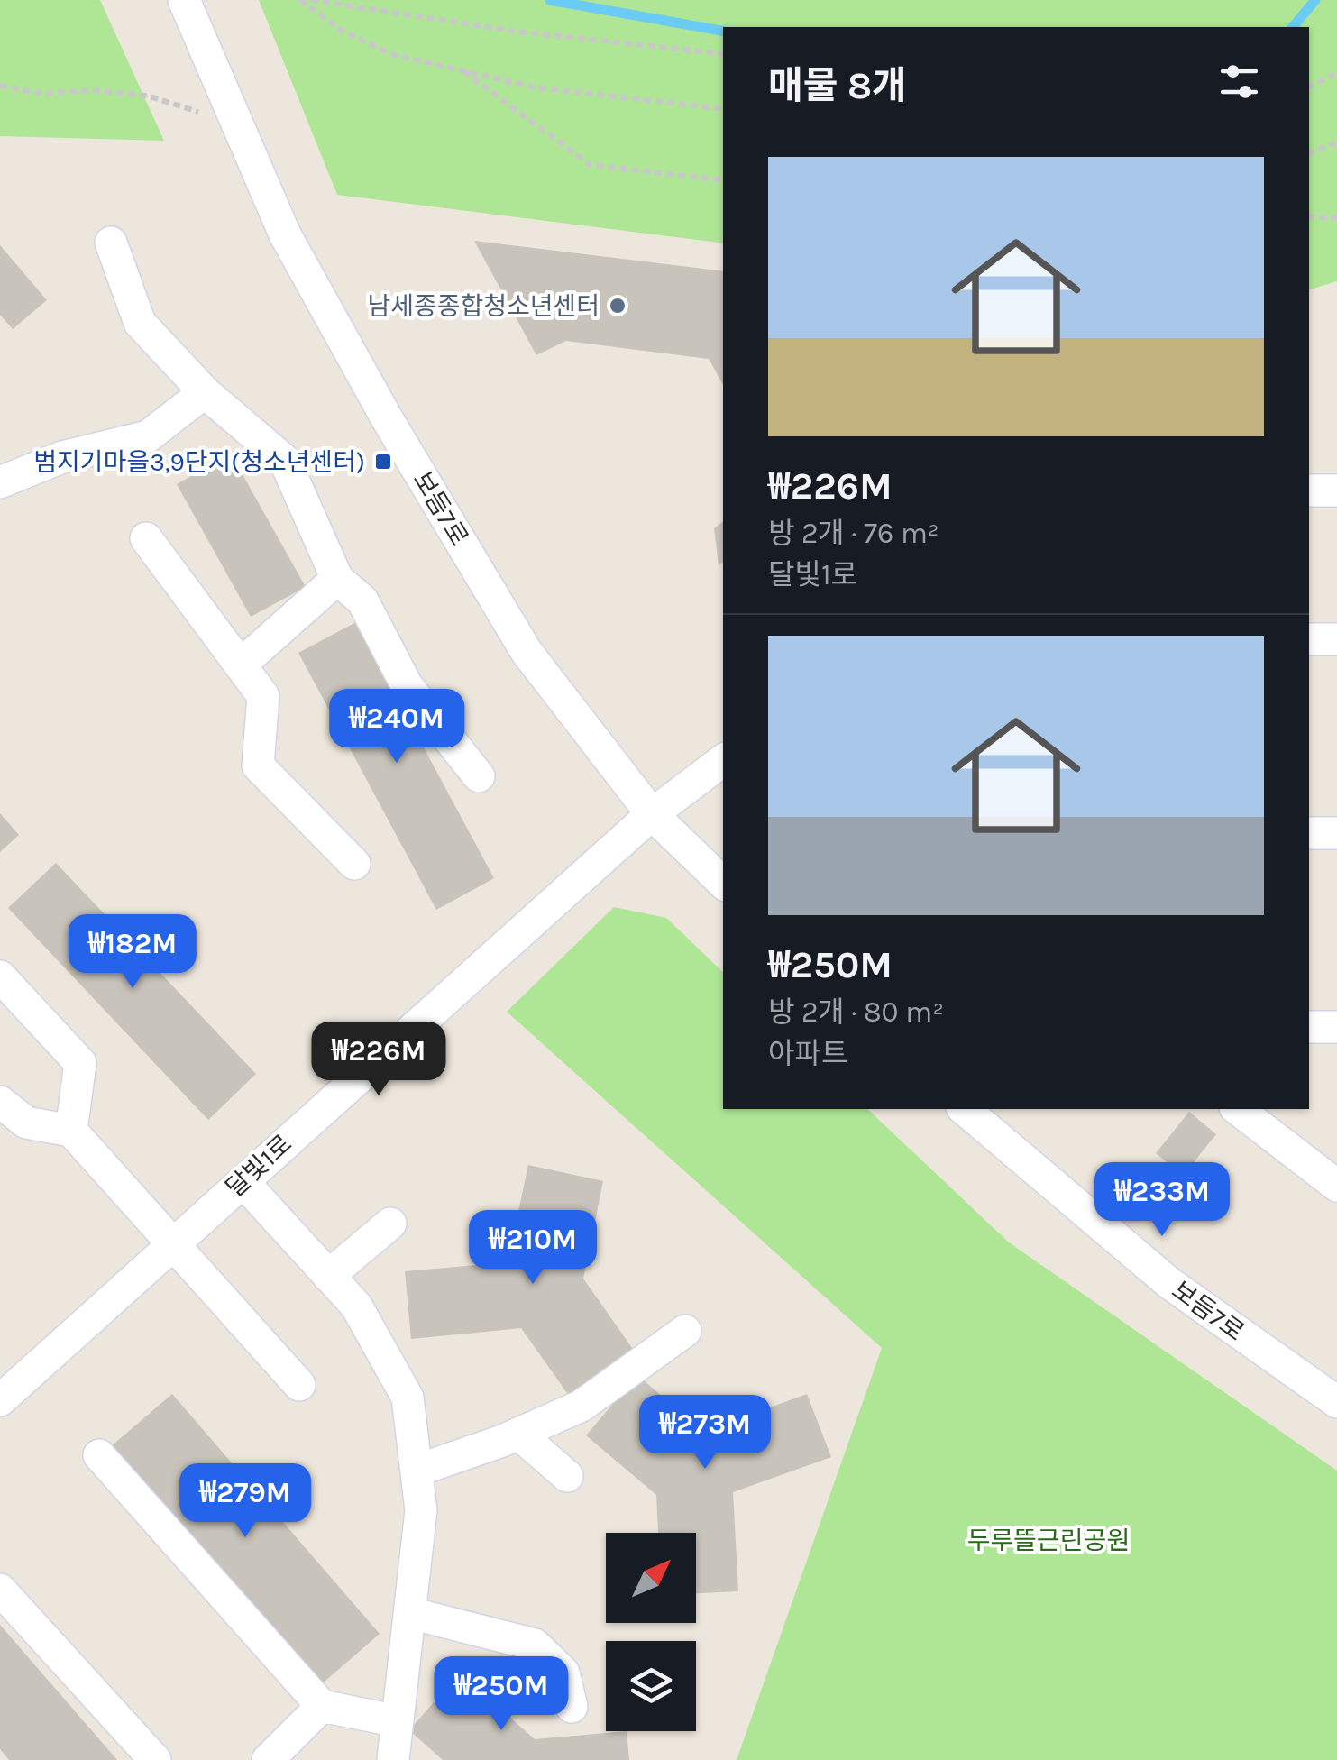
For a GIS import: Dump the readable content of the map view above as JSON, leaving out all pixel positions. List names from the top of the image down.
{
  "streets": {
    "street": ["보듬7로", "달빛1로"]
  },
  "crossings": [
    ["보듬7로", "달빛1로"]
  ],
  "parks": ["두루뜰근린공원"],
  "places": {
    "other": ["남세종종합청소년센터"],
    "transit": ["범지기마을3,9단지(청소년센터)"]
  },
  "north": "top right",
  "page": {
    "heading": "매물 8개",
    "list": [
      {
        "name": "₩226M",
        "note": "방 2개 · 76 m² · 달빛1로"
      },
      {
        "name": "₩250M",
        "note": "방 2개 · 80 m² · 아파트"
      }
    ],
    "price": [
      "₩240M",
      "₩182M",
      "₩226M",
      "₩233M",
      "₩210M",
      "₩273M",
      "₩279M",
      "₩250M"
    ]
  }
}
